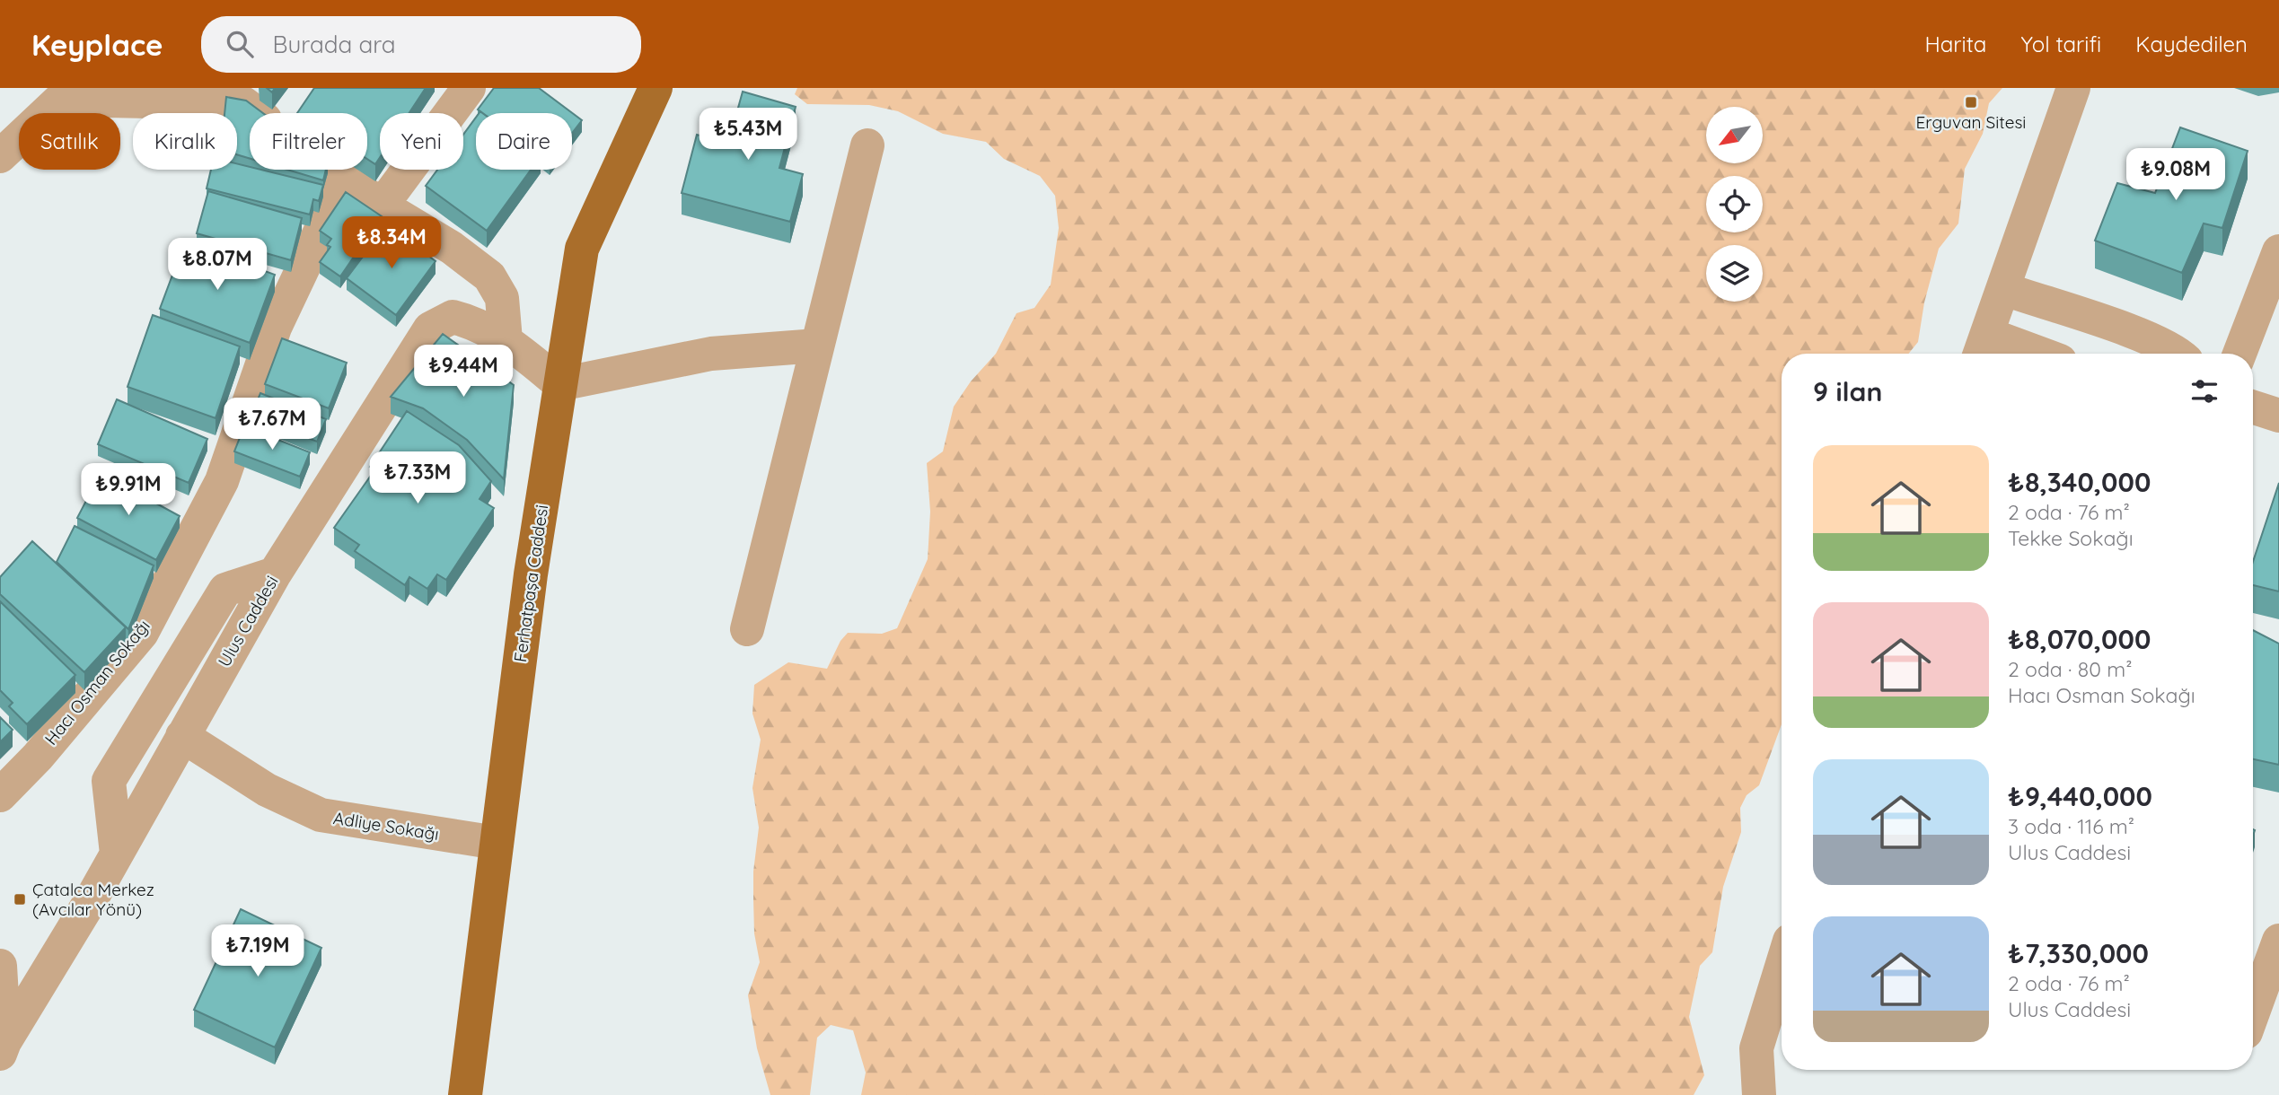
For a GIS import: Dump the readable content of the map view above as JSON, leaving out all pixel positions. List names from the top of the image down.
{
  "streets": {
    "main road": ["Ferhatpaşa Caddesi"],
    "street": ["Ulus Caddesi", "Hacı Osman Sokağı", "Adliye Sokağı"]
  },
  "crossings": [
    ["Ferhatpaşa Caddesi", "Ulus Caddesi"],
    ["Ferhatpaşa Caddesi", "Adliye Sokağı"],
    ["Ulus Caddesi", "Adliye Sokağı"]
  ],
  "places": {
    "transit": ["Erguvan Sitesi", "Çatalca Merkez (Avcılar Yönü)"]
  },
  "north": "bottom left",
  "page": {
    "header": "Keyplace",
    "search": "Burada ara",
    "nav": ["Harita", "Yol tarifi", "Kaydedilen"],
    "price": [
      "₺5.43M",
      "₺9.08M",
      "₺8.34M",
      "₺8.07M",
      "₺9.44M",
      "₺7.67M",
      "₺7.33M",
      "₺9.91M",
      "₺7.19M"
    ],
    "chip": [
      "Satılık",
      "Kiralık",
      "Filtreler",
      "Yeni",
      "Daire"
    ],
    "heading": "9 ilan",
    "list": [
      {
        "name": "₺8,340,000",
        "note": "2 oda · 76 m² · Tekke Sokağı"
      },
      {
        "name": "₺8,070,000",
        "note": "2 oda · 80 m² · Hacı Osman Sokağı"
      },
      {
        "name": "₺9,440,000",
        "note": "3 oda · 116 m² · Ulus Caddesi"
      },
      {
        "name": "₺7,330,000",
        "note": "2 oda · 76 m² · Ulus Caddesi"
      }
    ]
  }
}
